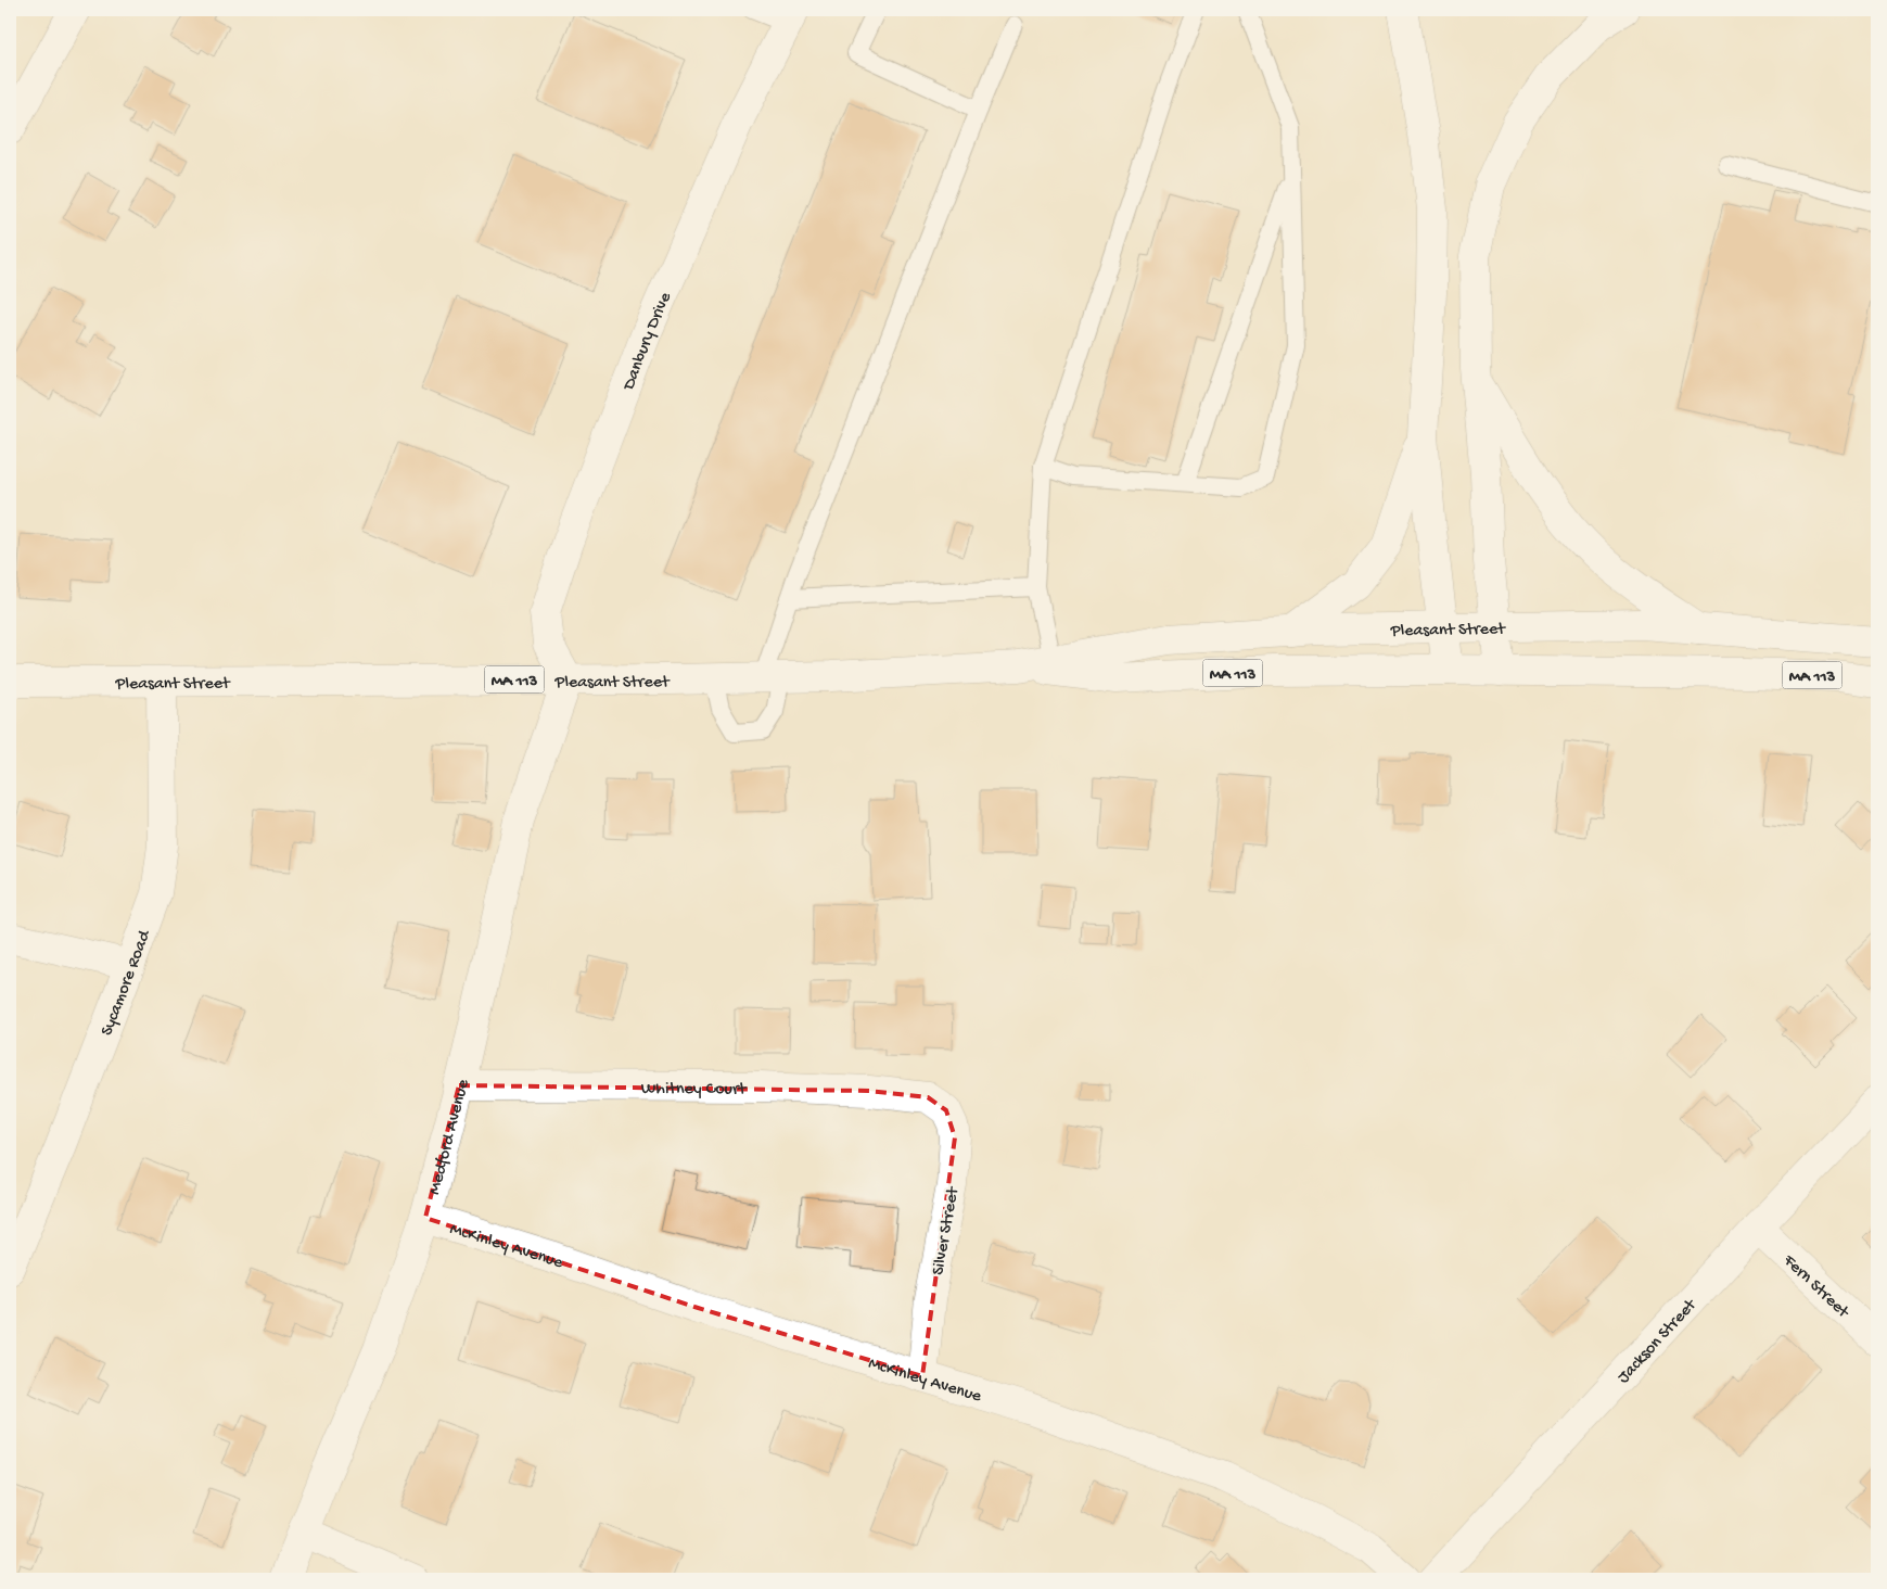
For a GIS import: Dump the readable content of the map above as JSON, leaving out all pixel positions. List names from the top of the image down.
{
  "streets": {
    "main road": [
      "Danbury Drive",
      "Pleasant Street",
      "MA 113",
      "Sycamore Road",
      "Whitney Court",
      "Medford Avenue",
      "Silver Street",
      "McKinley Avenue",
      "Fern Street",
      "Jackson Street"
    ]
  },
  "crossings": [
    ["Danbury Drive", "Pleasant Street"],
    ["Danbury Drive", "Medford Avenue"],
    ["Pleasant Street", "Sycamore Road"],
    ["Pleasant Street", "Medford Avenue"],
    ["Whitney Court", "Medford Avenue"],
    ["Whitney Court", "Silver Street"],
    ["Medford Avenue", "McKinley Avenue"],
    ["Silver Street", "McKinley Avenue"],
    ["Fern Street", "Jackson Street"]
  ]
}
